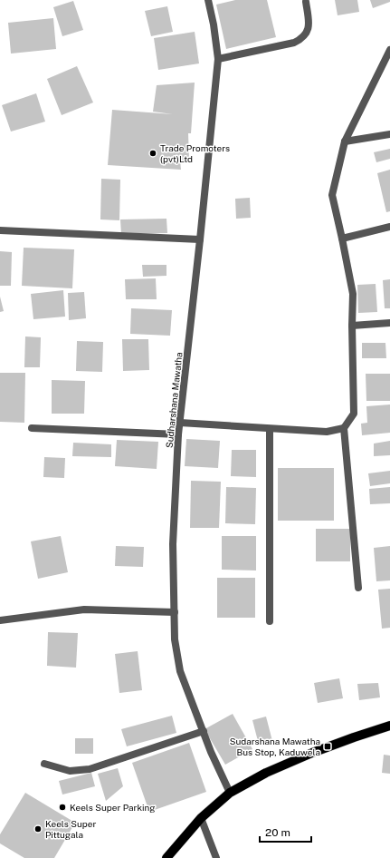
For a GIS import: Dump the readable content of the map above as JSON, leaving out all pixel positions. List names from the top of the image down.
{
  "streets": {
    "street": ["Sudharshana Mawatha"]
  },
  "places": {
    "other": ["Trade Promoters (pvt)Ltd", "Keels Super Parking", "Keels Super Pittugala"],
    "transit": ["Sudarshana Mawatha Bus Stop, Kaduwela"]
  },
  "scale_bar": "20 m"
}
